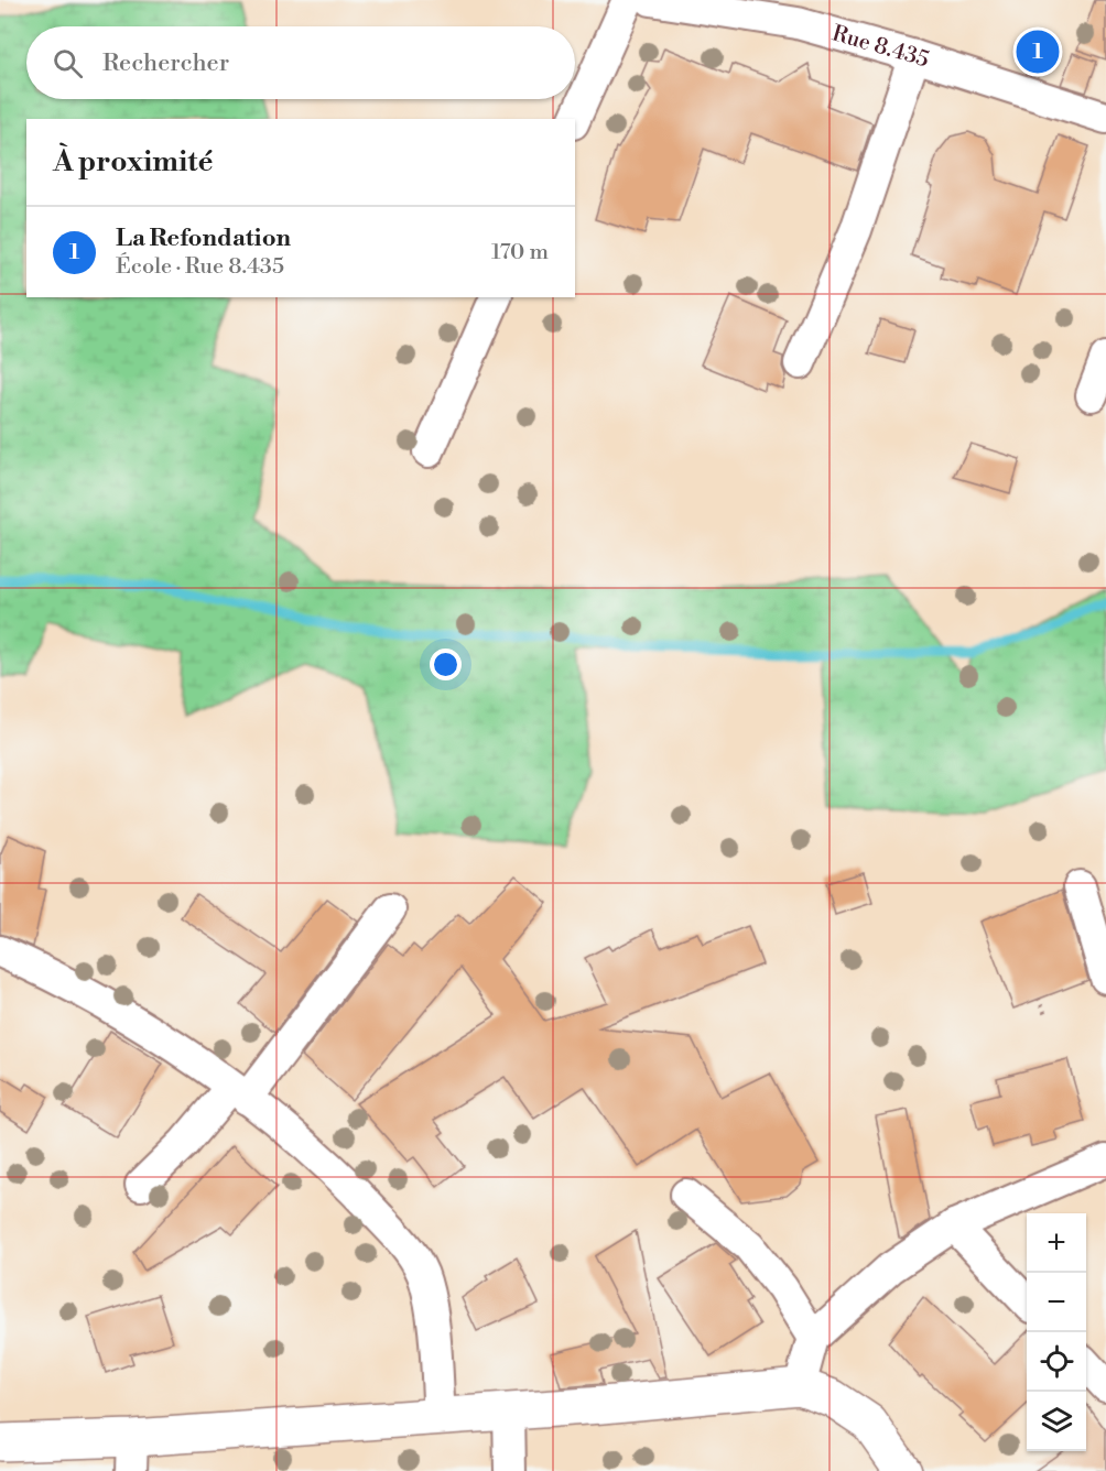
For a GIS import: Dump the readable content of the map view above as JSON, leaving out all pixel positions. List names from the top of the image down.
{
  "streets": {
    "street": ["Rue 8.435"]
  },
  "page": {
    "search": "Rechercher",
    "pins": "1",
    "heading": "À proximité",
    "list": [
      {
        "mark": "1",
        "name": "La Refondation",
        "note": "École · Rue 8.435",
        "value": "170 m"
      }
    ],
    "map_buttons": ["+", "−"]
  }
}
